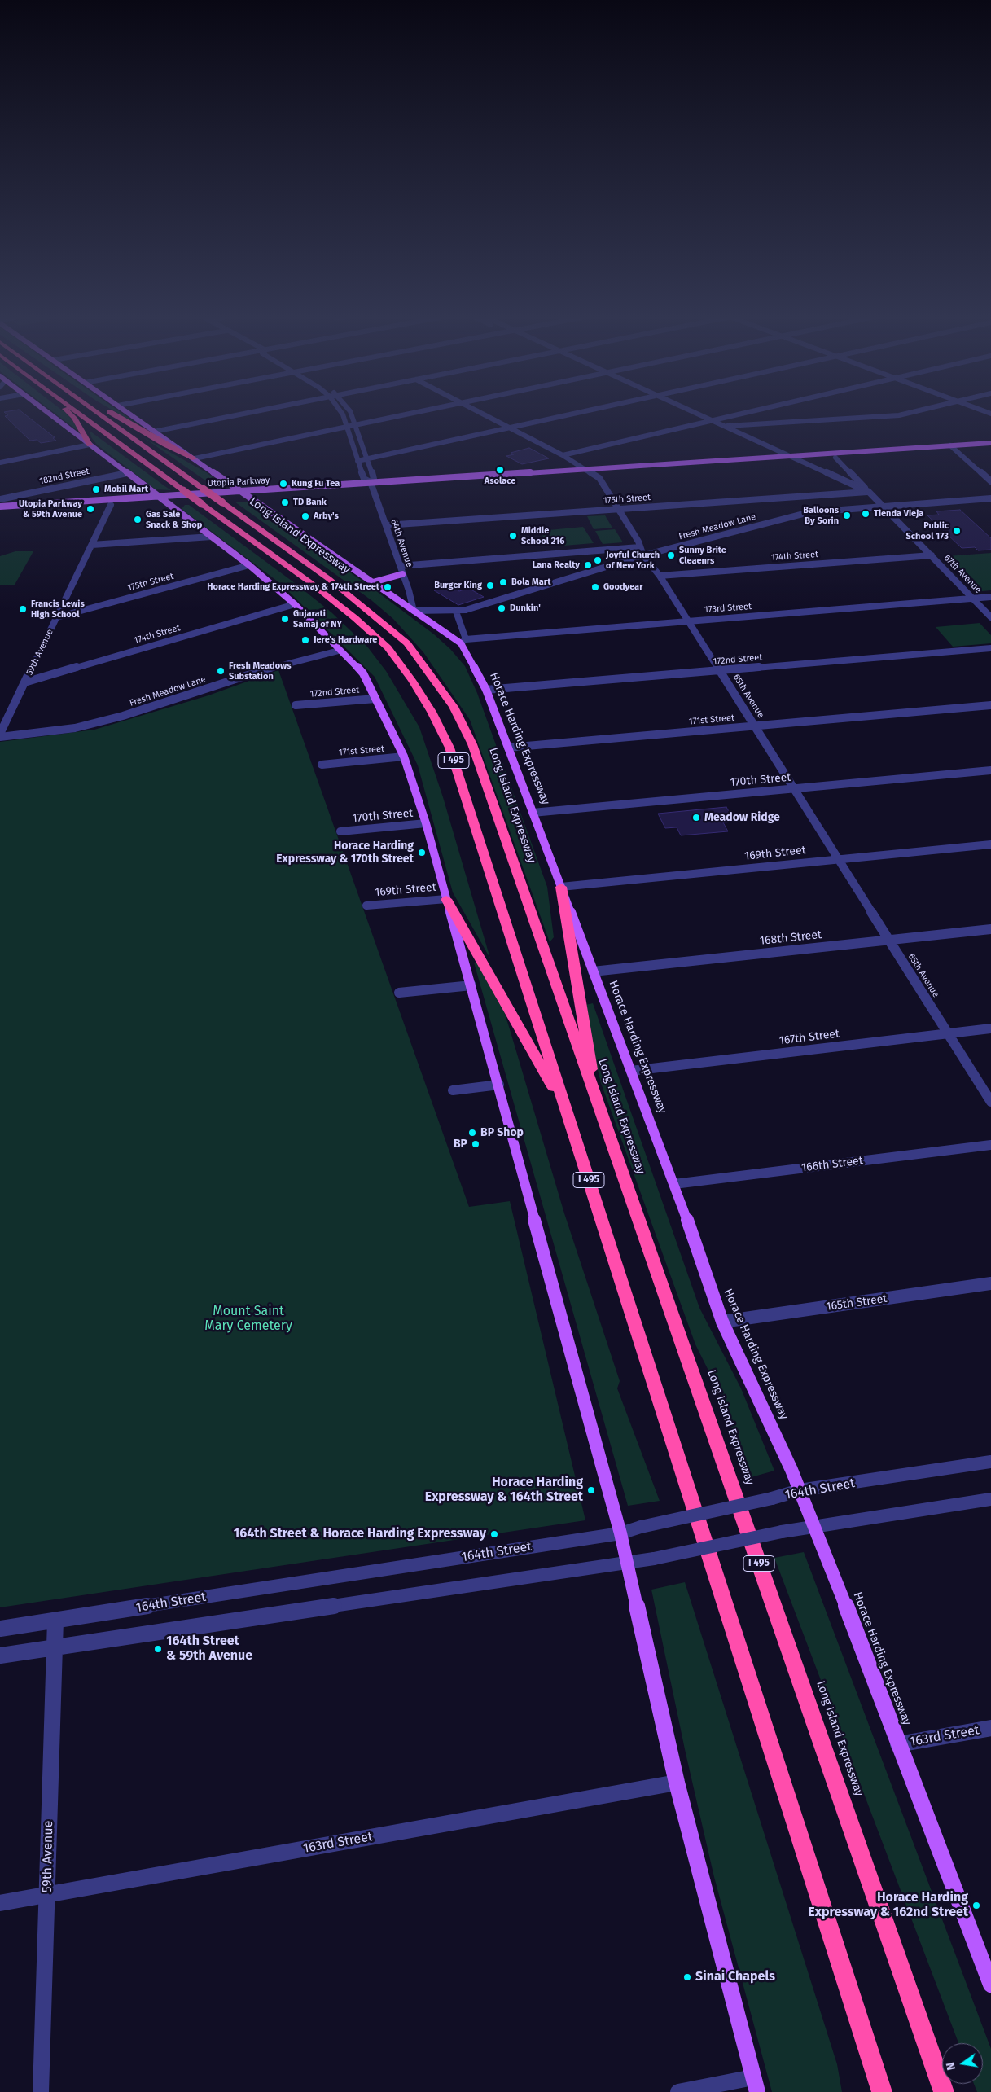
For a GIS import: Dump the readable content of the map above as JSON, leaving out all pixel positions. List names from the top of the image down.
{
  "streets": {
    "highway": ["Long Island Expressway", "I 495"],
    "main road": ["Utopia Parkway", "Horace Harding Expressway"],
    "street": [
      "182nd Street",
      "175th Street",
      "Fresh Meadow Lane",
      "64th Avenue",
      "174th Street",
      "67th Avenue",
      "173rd Street",
      "59th Avenue",
      "172nd Street",
      "65th Avenue",
      "171st Street",
      "170th Street",
      "169th Street",
      "168th Street",
      "167th Street",
      "166th Street",
      "165th Street",
      "164th Street",
      "163rd Street"
    ]
  },
  "crossings": [
    ["182nd Street", "Utopia Parkway"],
    ["Utopia Parkway", "64th Avenue"],
    ["Utopia Parkway", "67th Avenue"],
    ["Utopia Parkway", "59th Avenue"],
    ["Utopia Parkway", "65th Avenue"],
    ["Utopia Parkway", "Horace Harding Expressway"],
    ["175th Street", "64th Avenue"],
    ["175th Street", "67th Avenue"],
    ["175th Street", "59th Avenue"],
    ["175th Street", "65th Avenue"],
    ["Fresh Meadow Lane", "64th Avenue"],
    ["Fresh Meadow Lane", "67th Avenue"],
    ["Fresh Meadow Lane", "65th Avenue"],
    ["Fresh Meadow Lane", "Horace Harding Expressway"],
    ["64th Avenue", "Horace Harding Expressway"],
    ["174th Street", "67th Avenue"],
    ["174th Street", "59th Avenue"],
    ["174th Street", "65th Avenue"],
    ["67th Avenue", "173rd Street"],
    ["173rd Street", "65th Avenue"],
    ["173rd Street", "Horace Harding Expressway"],
    ["59th Avenue", "164th Street"],
    ["59th Avenue", "163rd Street"],
    ["172nd Street", "65th Avenue"],
    ["172nd Street", "Horace Harding Expressway"],
    ["65th Avenue", "171st Street"],
    ["65th Avenue", "170th Street"],
    ["65th Avenue", "169th Street"],
    ["65th Avenue", "168th Street"],
    ["65th Avenue", "167th Street"],
    ["171st Street", "Horace Harding Expressway"],
    ["Horace Harding Expressway", "170th Street"],
    ["Horace Harding Expressway", "169th Street"],
    ["Horace Harding Expressway", "168th Street"],
    ["Horace Harding Expressway", "167th Street"],
    ["Horace Harding Expressway", "166th Street"],
    ["Horace Harding Expressway", "165th Street"],
    ["Horace Harding Expressway", "164th Street"],
    ["Horace Harding Expressway", "163rd Street"]
  ],
  "parks": ["Mount Saint Mary Cemetery"],
  "places": [
    "Asolace",
    "Kung Fu Tea",
    "Mobil Mart",
    "TD Bank",
    "Utopia Parkway & 59th Avenue",
    "Tienda Vieja",
    "Balloons By Sorin",
    "Arby's",
    "Gas Sale Snack & Shop",
    "Public School 173",
    "Middle School 216",
    "Sunny Brite Cleaenrs",
    "Joyful Church of New York",
    "Lana Realty",
    "Bola Mart",
    "Burger King",
    "Horace Harding Expressway & 174th Street",
    "Goodyear",
    "Dunkin'",
    "Francis Lewis High School",
    "Gujarati Samaj of NY",
    "Jere's Hardware",
    "Fresh Meadows Substation",
    "Meadow Ridge",
    "Horace Harding Expressway & 170th Street",
    "BP Shop",
    "BP",
    "Horace Harding Expressway & 164th Street",
    "164th Street & Horace Harding Expressway",
    "164th Street & 59th Avenue",
    "Horace Harding Expressway & 162nd Street",
    "Sinai Chapels"
  ],
  "north": "left"
}
